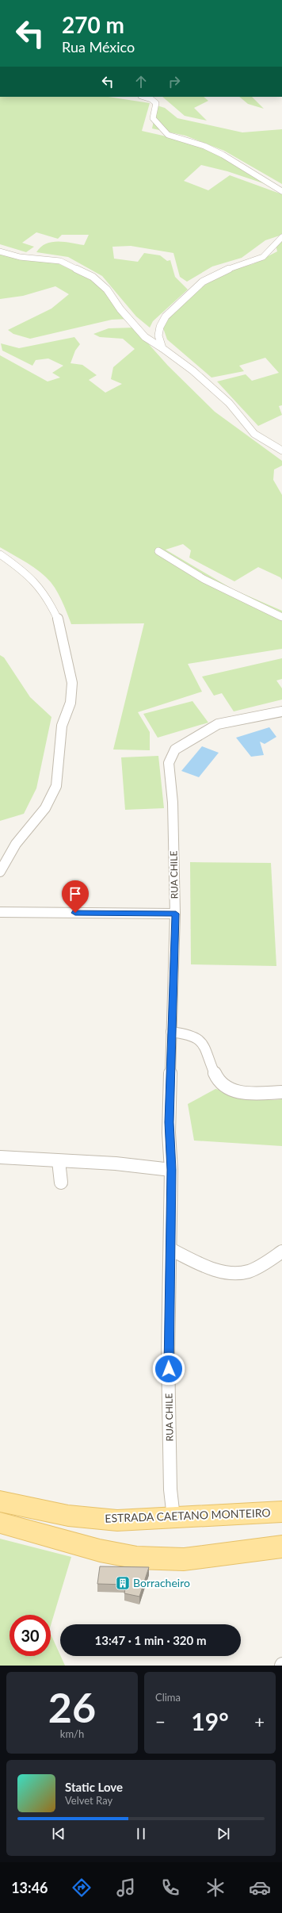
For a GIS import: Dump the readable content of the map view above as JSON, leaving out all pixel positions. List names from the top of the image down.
{
  "streets": {
    "main road": ["ESTRADA CAETANO MONTEIRO"],
    "street": ["RUA CHILE"]
  },
  "crossings": [
    ["RUA CHILE", "ESTRADA CAETANO MONTEIRO"]
  ],
  "places": {
    "building": ["Borracheiro"]
  },
  "page": {
    "turn": ["270 m", "Rua México"],
    "limit": "30",
    "trip": "13:47 · 1 min · 320 m",
    "tile": [
      ["26", "km/h"],
      "Clima"
    ],
    "heat": ["−", "19°", "+"],
    "song": ["Static Love", "Velvet Ray"],
    "tabs": "13:46"
  }
}
